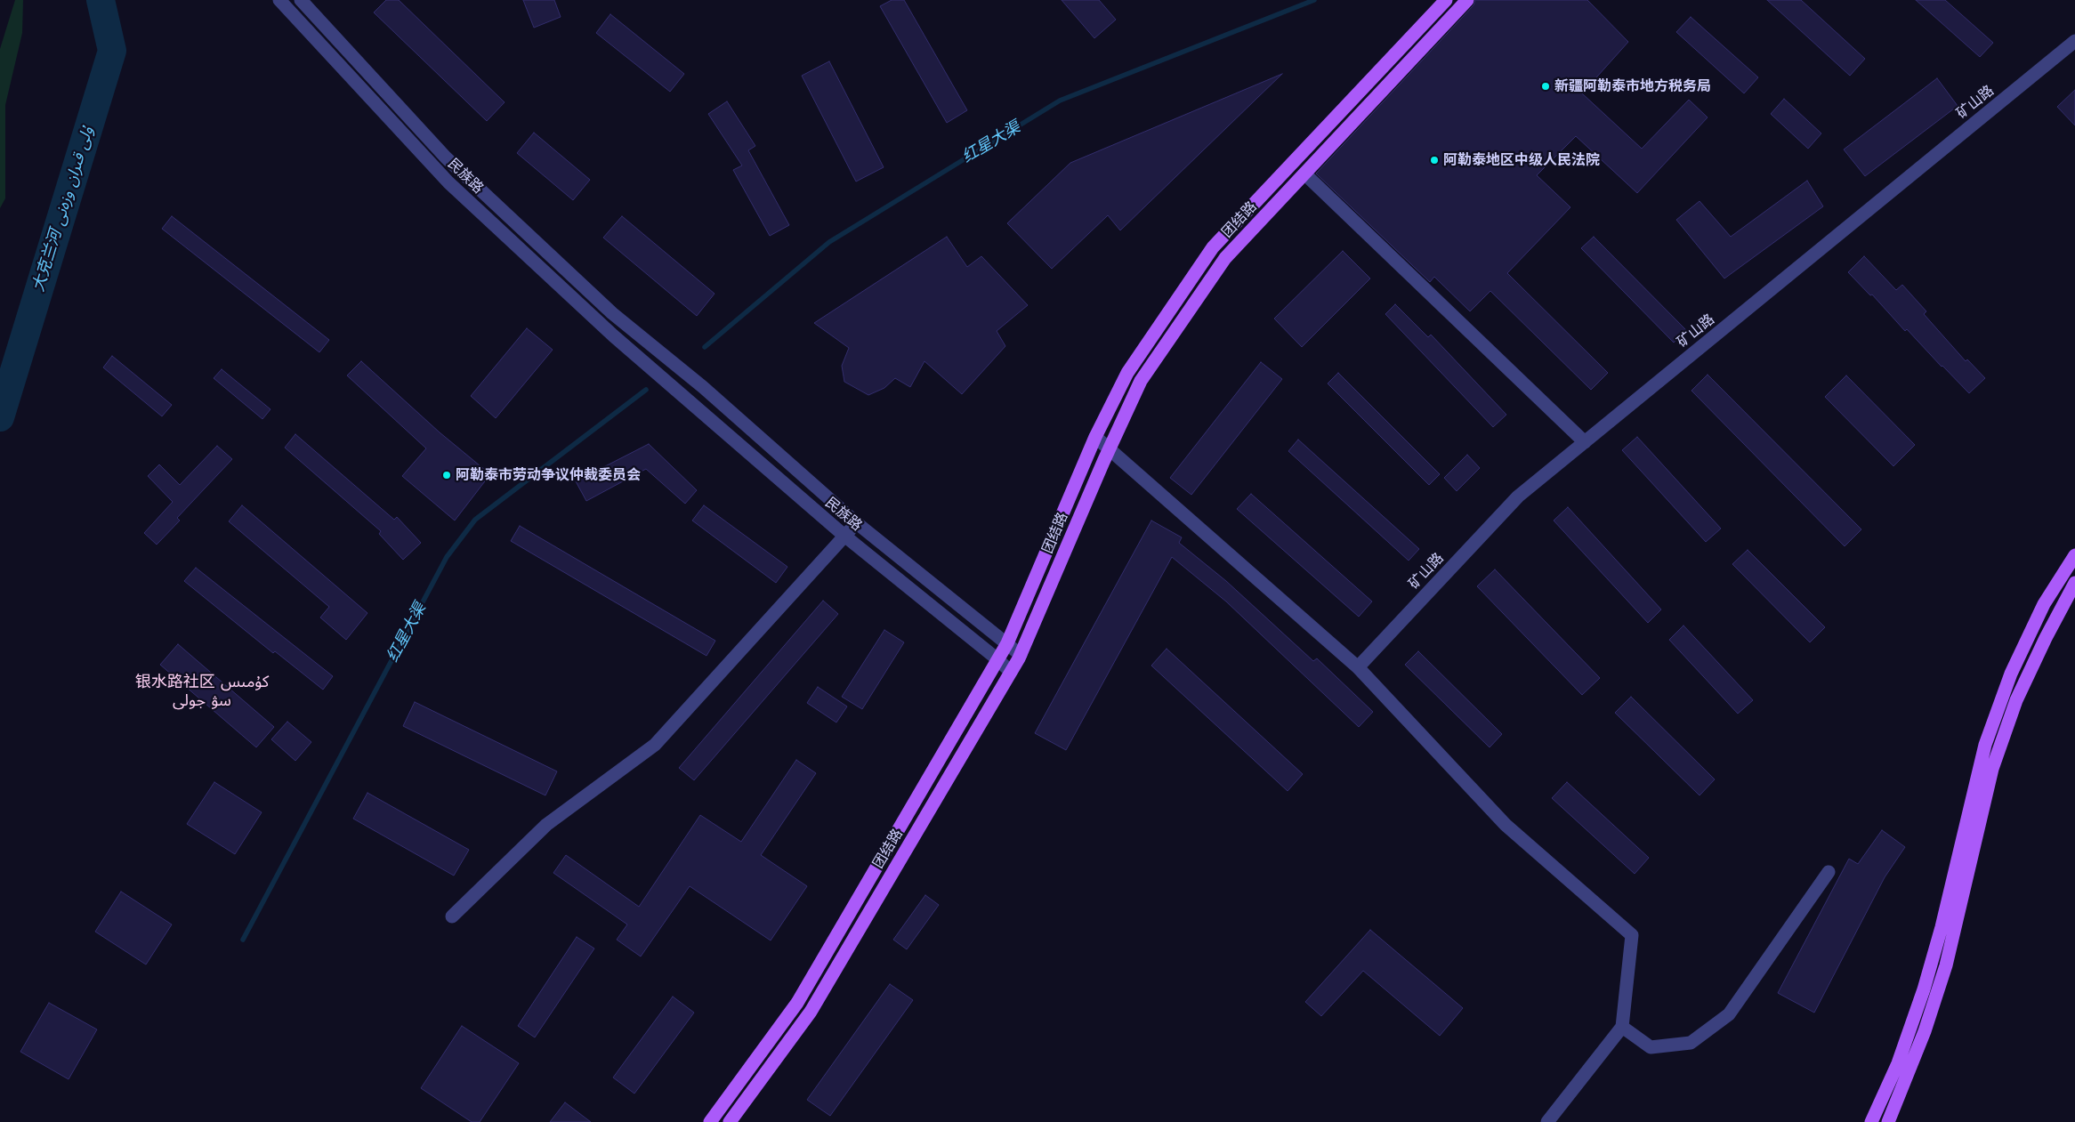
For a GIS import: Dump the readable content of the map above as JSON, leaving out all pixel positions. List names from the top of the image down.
{
  "streets": {
    "main road": ["团结路"],
    "street": ["矿山路", "民族路"]
  },
  "crossings": [
    ["民族路", "团结路"]
  ],
  "districts": ["银水路社区 كۇمىس سۋ جولى"],
  "water": ["红星大渠", "大克兰河 ۇلى قىران وزەنى"],
  "places": ["新疆阿勒泰市地方税务局", "阿勒泰地区中级人民法院", "阿勒泰市劳动争议仲裁委员会"]
}
